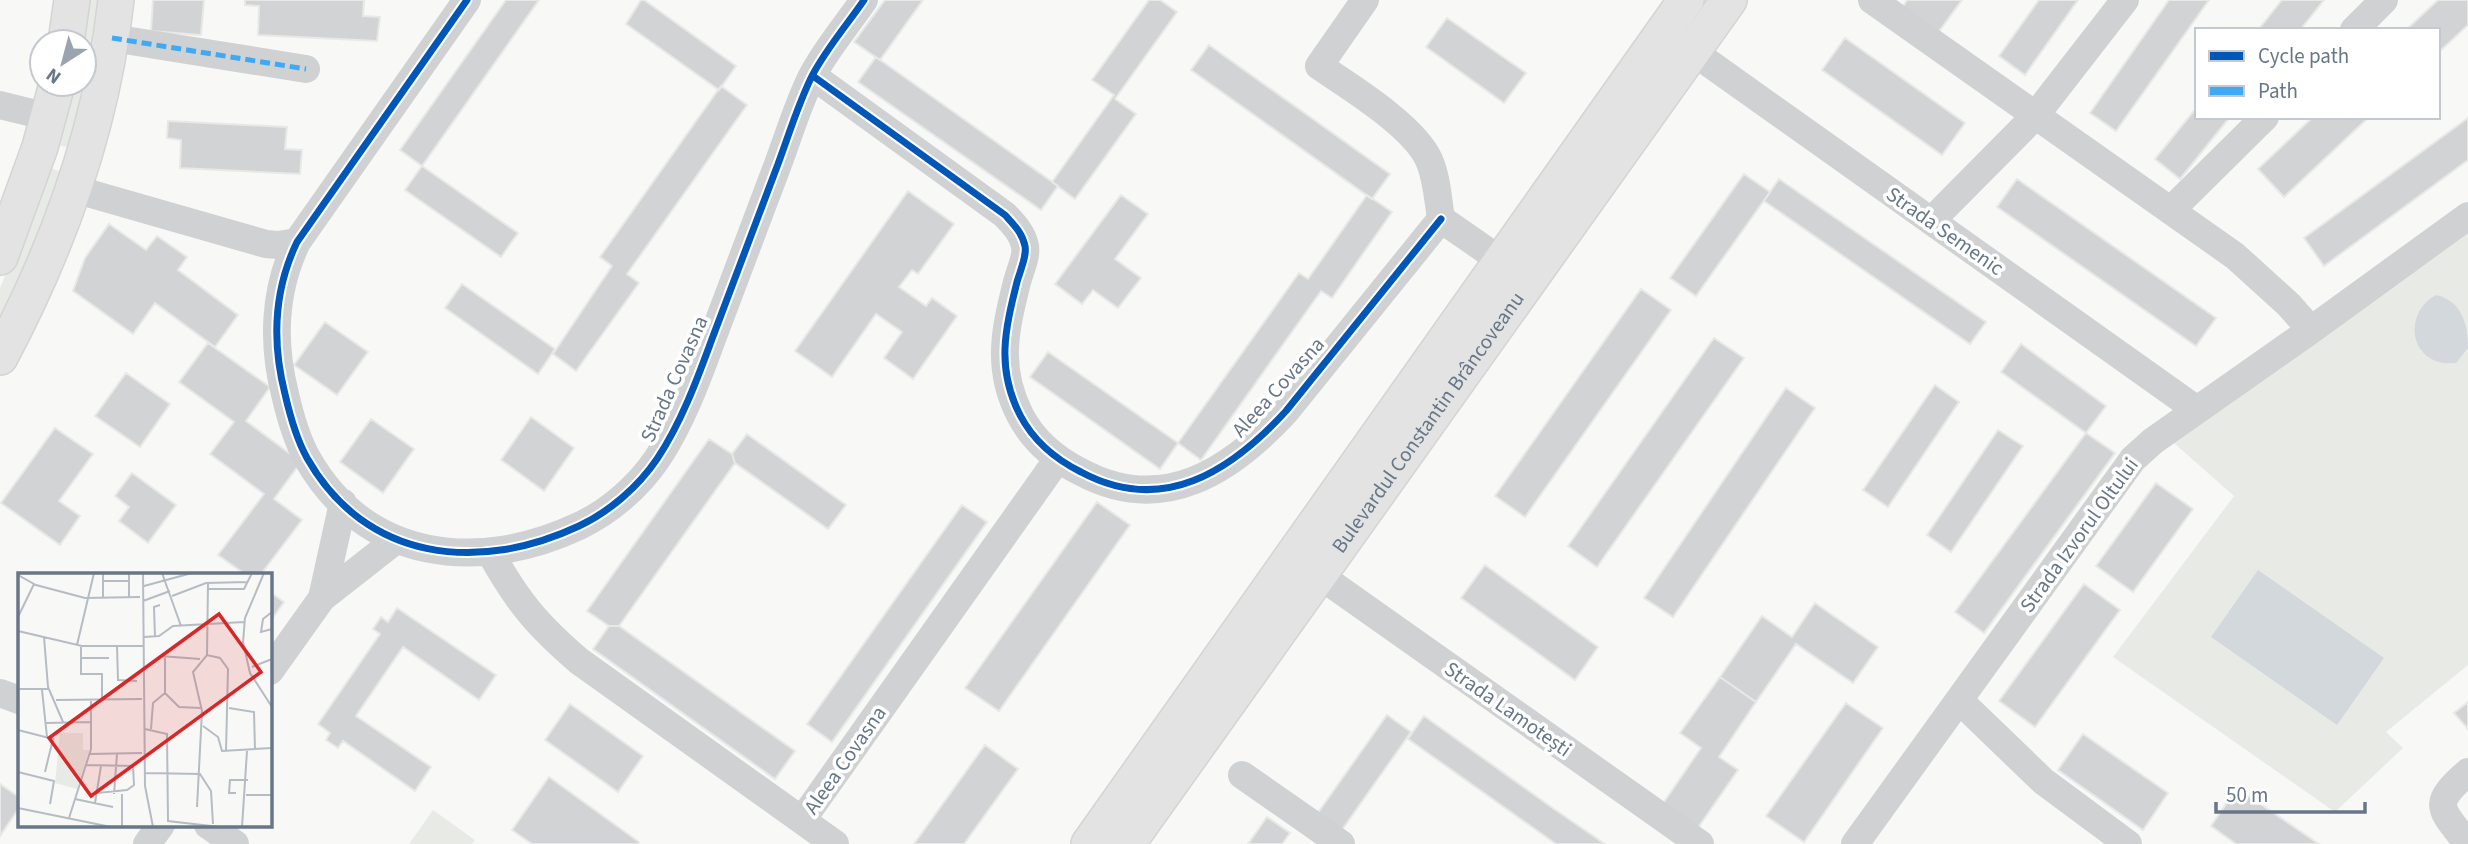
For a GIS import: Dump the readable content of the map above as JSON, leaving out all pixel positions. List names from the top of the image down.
{
  "streets": {
    "main road": ["Bulevardul Constantin Brâncoveanu"],
    "street": [
      "Strada Semenic",
      "Strada Covasna",
      "Aleea Covasna",
      "Strada Izvorul Oltului",
      "Strada Lamotești"
    ]
  },
  "crossings": [
    ["Strada Semenic", "Bulevardul Constantin Brâncoveanu"],
    ["Strada Semenic", "Strada Izvorul Oltului"],
    ["Strada Covasna", "Aleea Covasna"],
    ["Bulevardul Constantin Brâncoveanu", "Strada Lamotești"]
  ],
  "legend": ["Cycle path", "Path"],
  "scale_bar": "50 m",
  "north": "bottom left"
}
